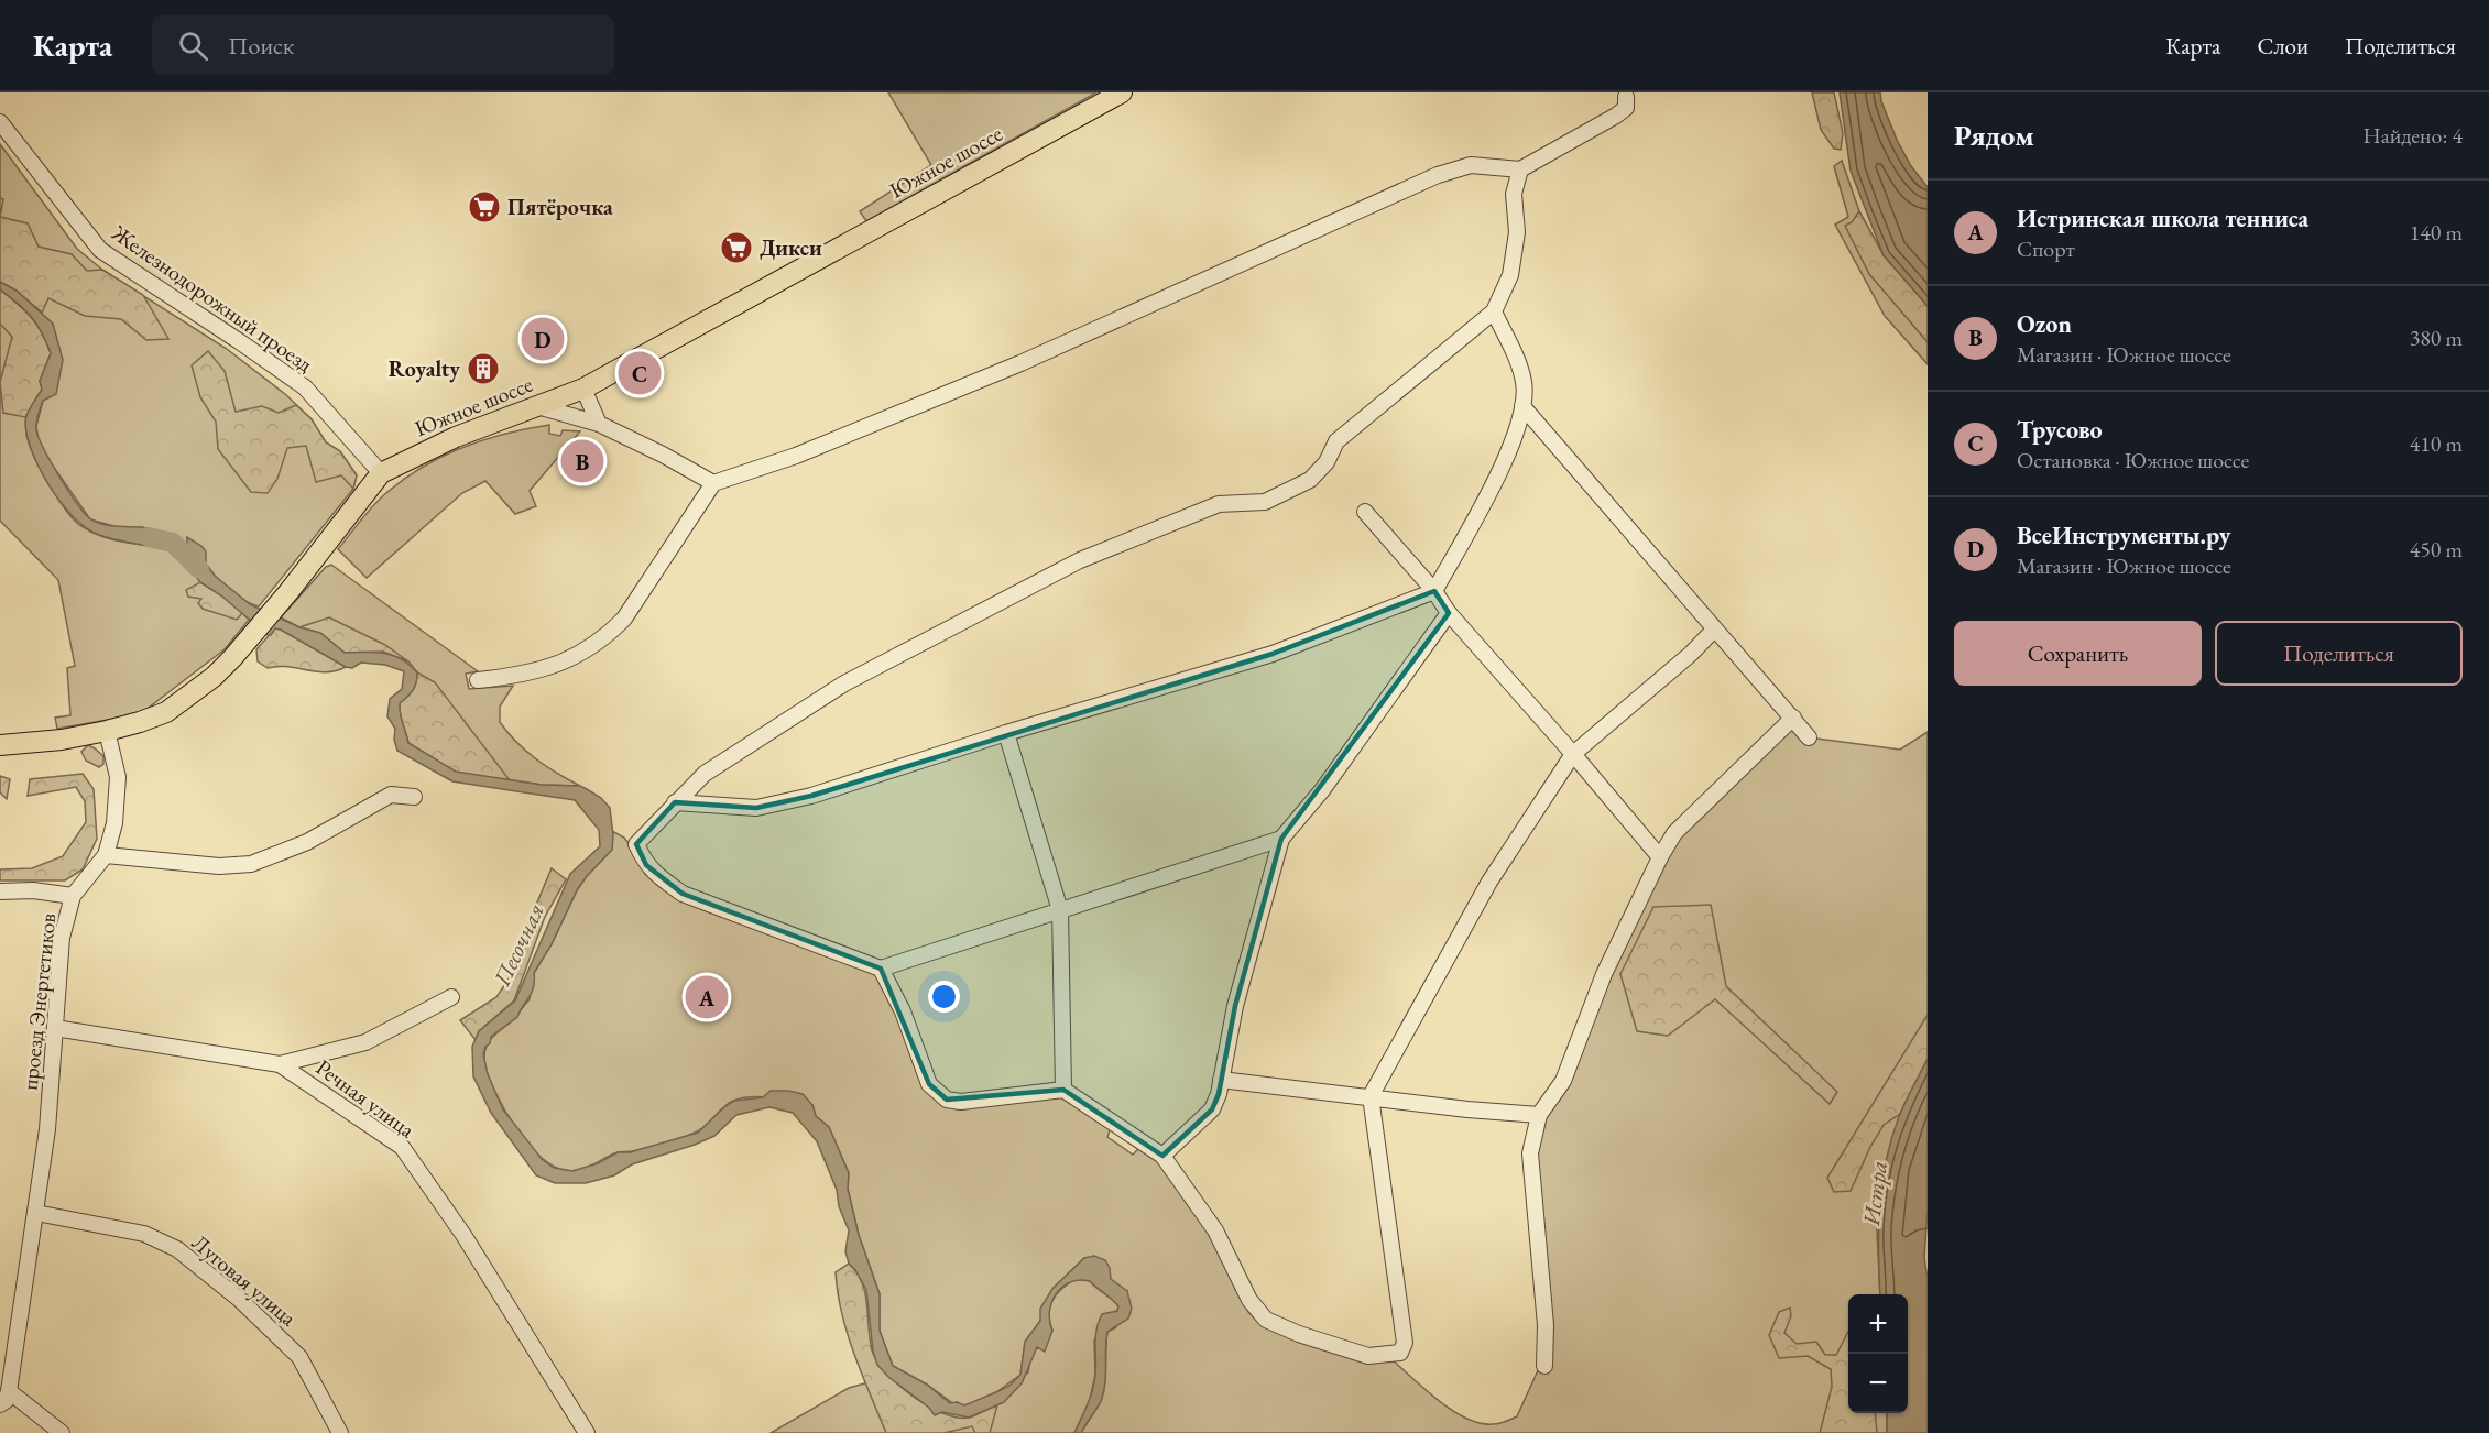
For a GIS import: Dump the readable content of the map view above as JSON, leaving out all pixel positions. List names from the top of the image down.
{
  "streets": {
    "main road": ["Южное шоссе"],
    "street": [
      "Железнодорожный проезд",
      "проезд Энергетиков",
      "Речная улица",
      "Луговая улица"
    ]
  },
  "crossings": [
    ["Южное шоссе", "Железнодорожный проезд"],
    ["Южное шоссе", "проезд Энергетиков"],
    ["проезд Энергетиков", "Речная улица"],
    ["проезд Энергетиков", "Луговая улица"]
  ],
  "water": ["Песочная", "Истра"],
  "places": {
    "supermarket": ["Пятёрочка", "Дикси"],
    "building": ["Royalty"]
  },
  "page": {
    "header": "Карта",
    "search": "Поиск",
    "nav": ["Карта", "Слои", "Поделиться"],
    "heading": ["Рядом", "Найдено: 4"],
    "list": [
      {
        "mark": "A",
        "name": "Истринская школа тенниса",
        "note": "Спорт",
        "value": "140 m"
      },
      {
        "mark": "B",
        "name": "Ozon",
        "note": "Магазин · Южное шоссе",
        "value": "380 m"
      },
      {
        "mark": "C",
        "name": "Трусово",
        "note": "Остановка · Южное шоссе",
        "value": "410 m"
      },
      {
        "mark": "D",
        "name": "ВсеИнструменты.ру",
        "note": "Магазин · Южное шоссе",
        "value": "450 m"
      }
    ],
    "pins": [
      "D",
      "C",
      "B",
      "A"
    ],
    "buttons": ["Сохранить", "Поделиться"],
    "map_buttons": ["+", "−"]
  }
}
